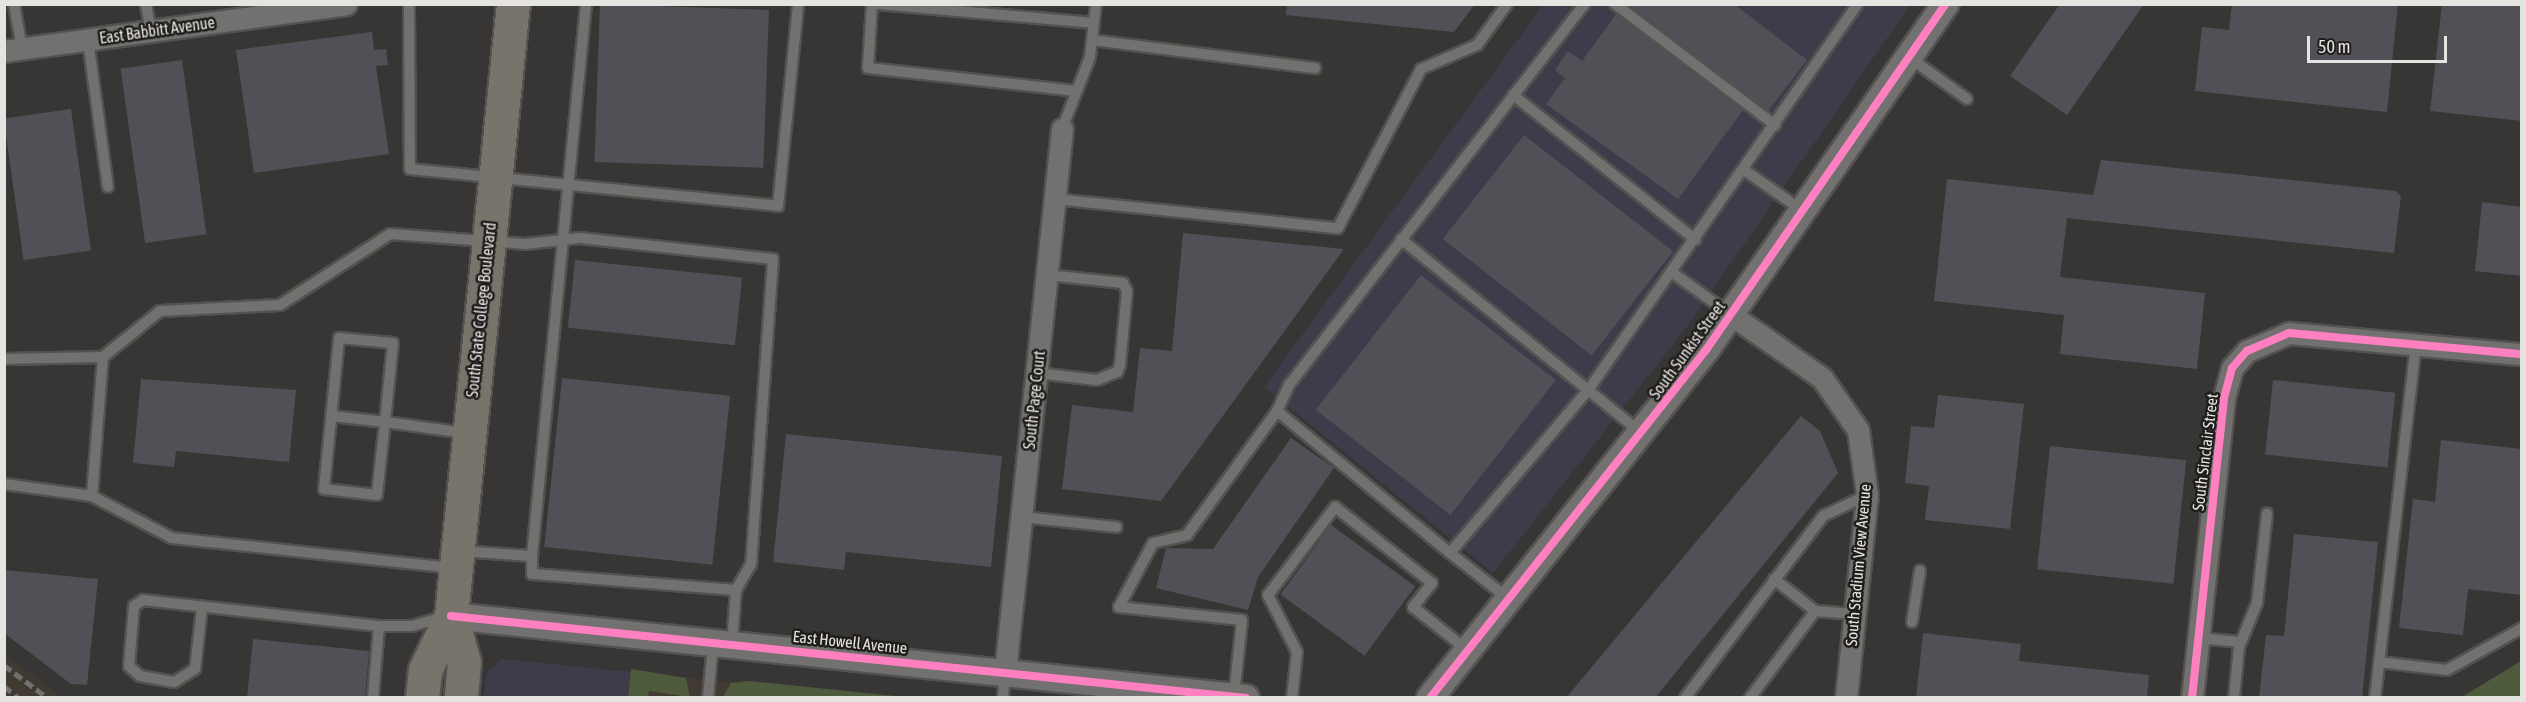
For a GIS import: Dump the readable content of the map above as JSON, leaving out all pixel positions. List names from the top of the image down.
{
  "streets": {
    "main road": ["South State College Boulevard"],
    "street": [
      "East Babbitt Avenue",
      "South Sunkist Street",
      "South Page Court",
      "South Sinclair Street",
      "South Stadium View Avenue",
      "East Howell Avenue"
    ]
  },
  "crossings": [
    ["South State College Boulevard", "East Howell Avenue"],
    ["South Sunkist Street", "South Stadium View Avenue"],
    ["South Page Court", "East Howell Avenue"]
  ],
  "scale_bar": "50 m"
}
